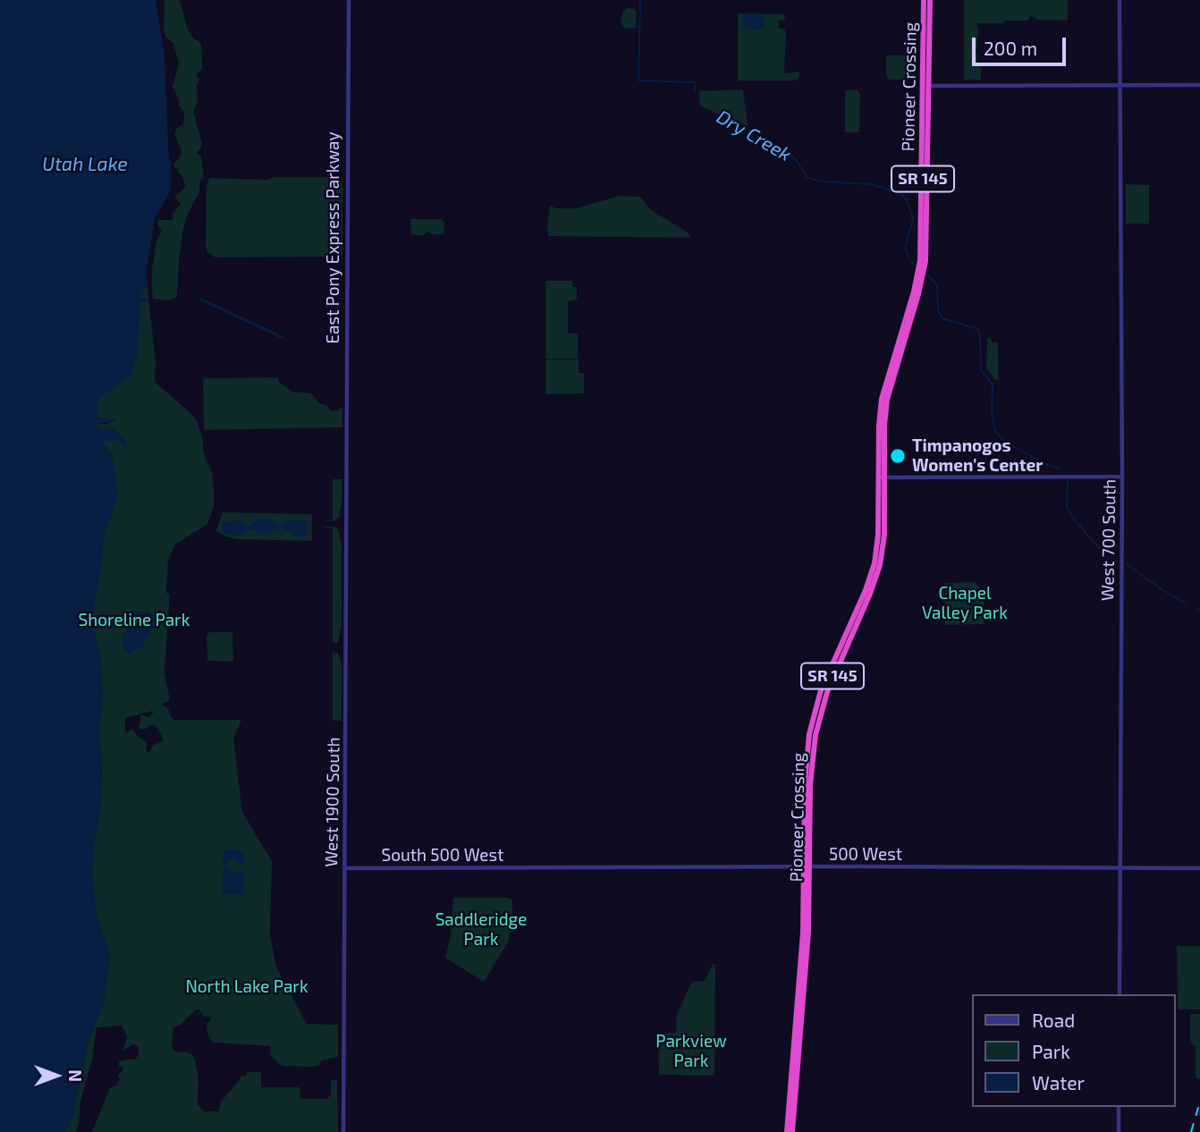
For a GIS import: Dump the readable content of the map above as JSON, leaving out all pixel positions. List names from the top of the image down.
{
  "streets": {
    "highway": ["Pioneer Crossing", "SR 145"],
    "street": [
      "East Pony Express Parkway",
      "West 700 South",
      "West 1900 South",
      "500 West",
      "South 500 West"
    ]
  },
  "crossings": [
    ["Pioneer Crossing", "500 West"],
    ["East Pony Express Parkway", "West 1900 South"],
    ["West 700 South", "500 West"],
    ["West 1900 South", "South 500 West"],
    ["500 West", "South 500 West"]
  ],
  "water": ["Dry Creek", "Utah Lake"],
  "parks": [
    "Chapel Valley Park",
    "Shoreline Park",
    "Saddleridge Park",
    "North Lake Park",
    "Parkview Park"
  ],
  "places": ["Timpanogos Women's Center"],
  "legend": ["Road", "Park", "Water"],
  "scale_bar": "200 m",
  "north": "right"
}
